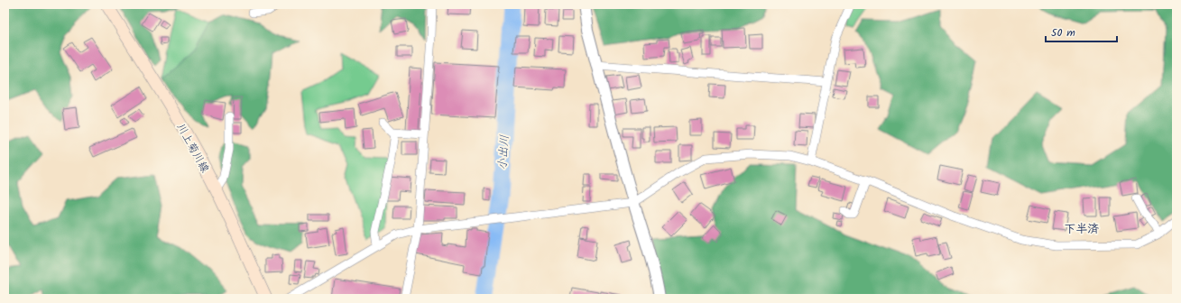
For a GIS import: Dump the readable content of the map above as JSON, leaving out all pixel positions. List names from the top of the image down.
{
  "streets": {
    "main road": ["川上菊川線"]
  },
  "districts": ["下半済"],
  "water": ["小出川"],
  "scale_bar": "50 m"
}
